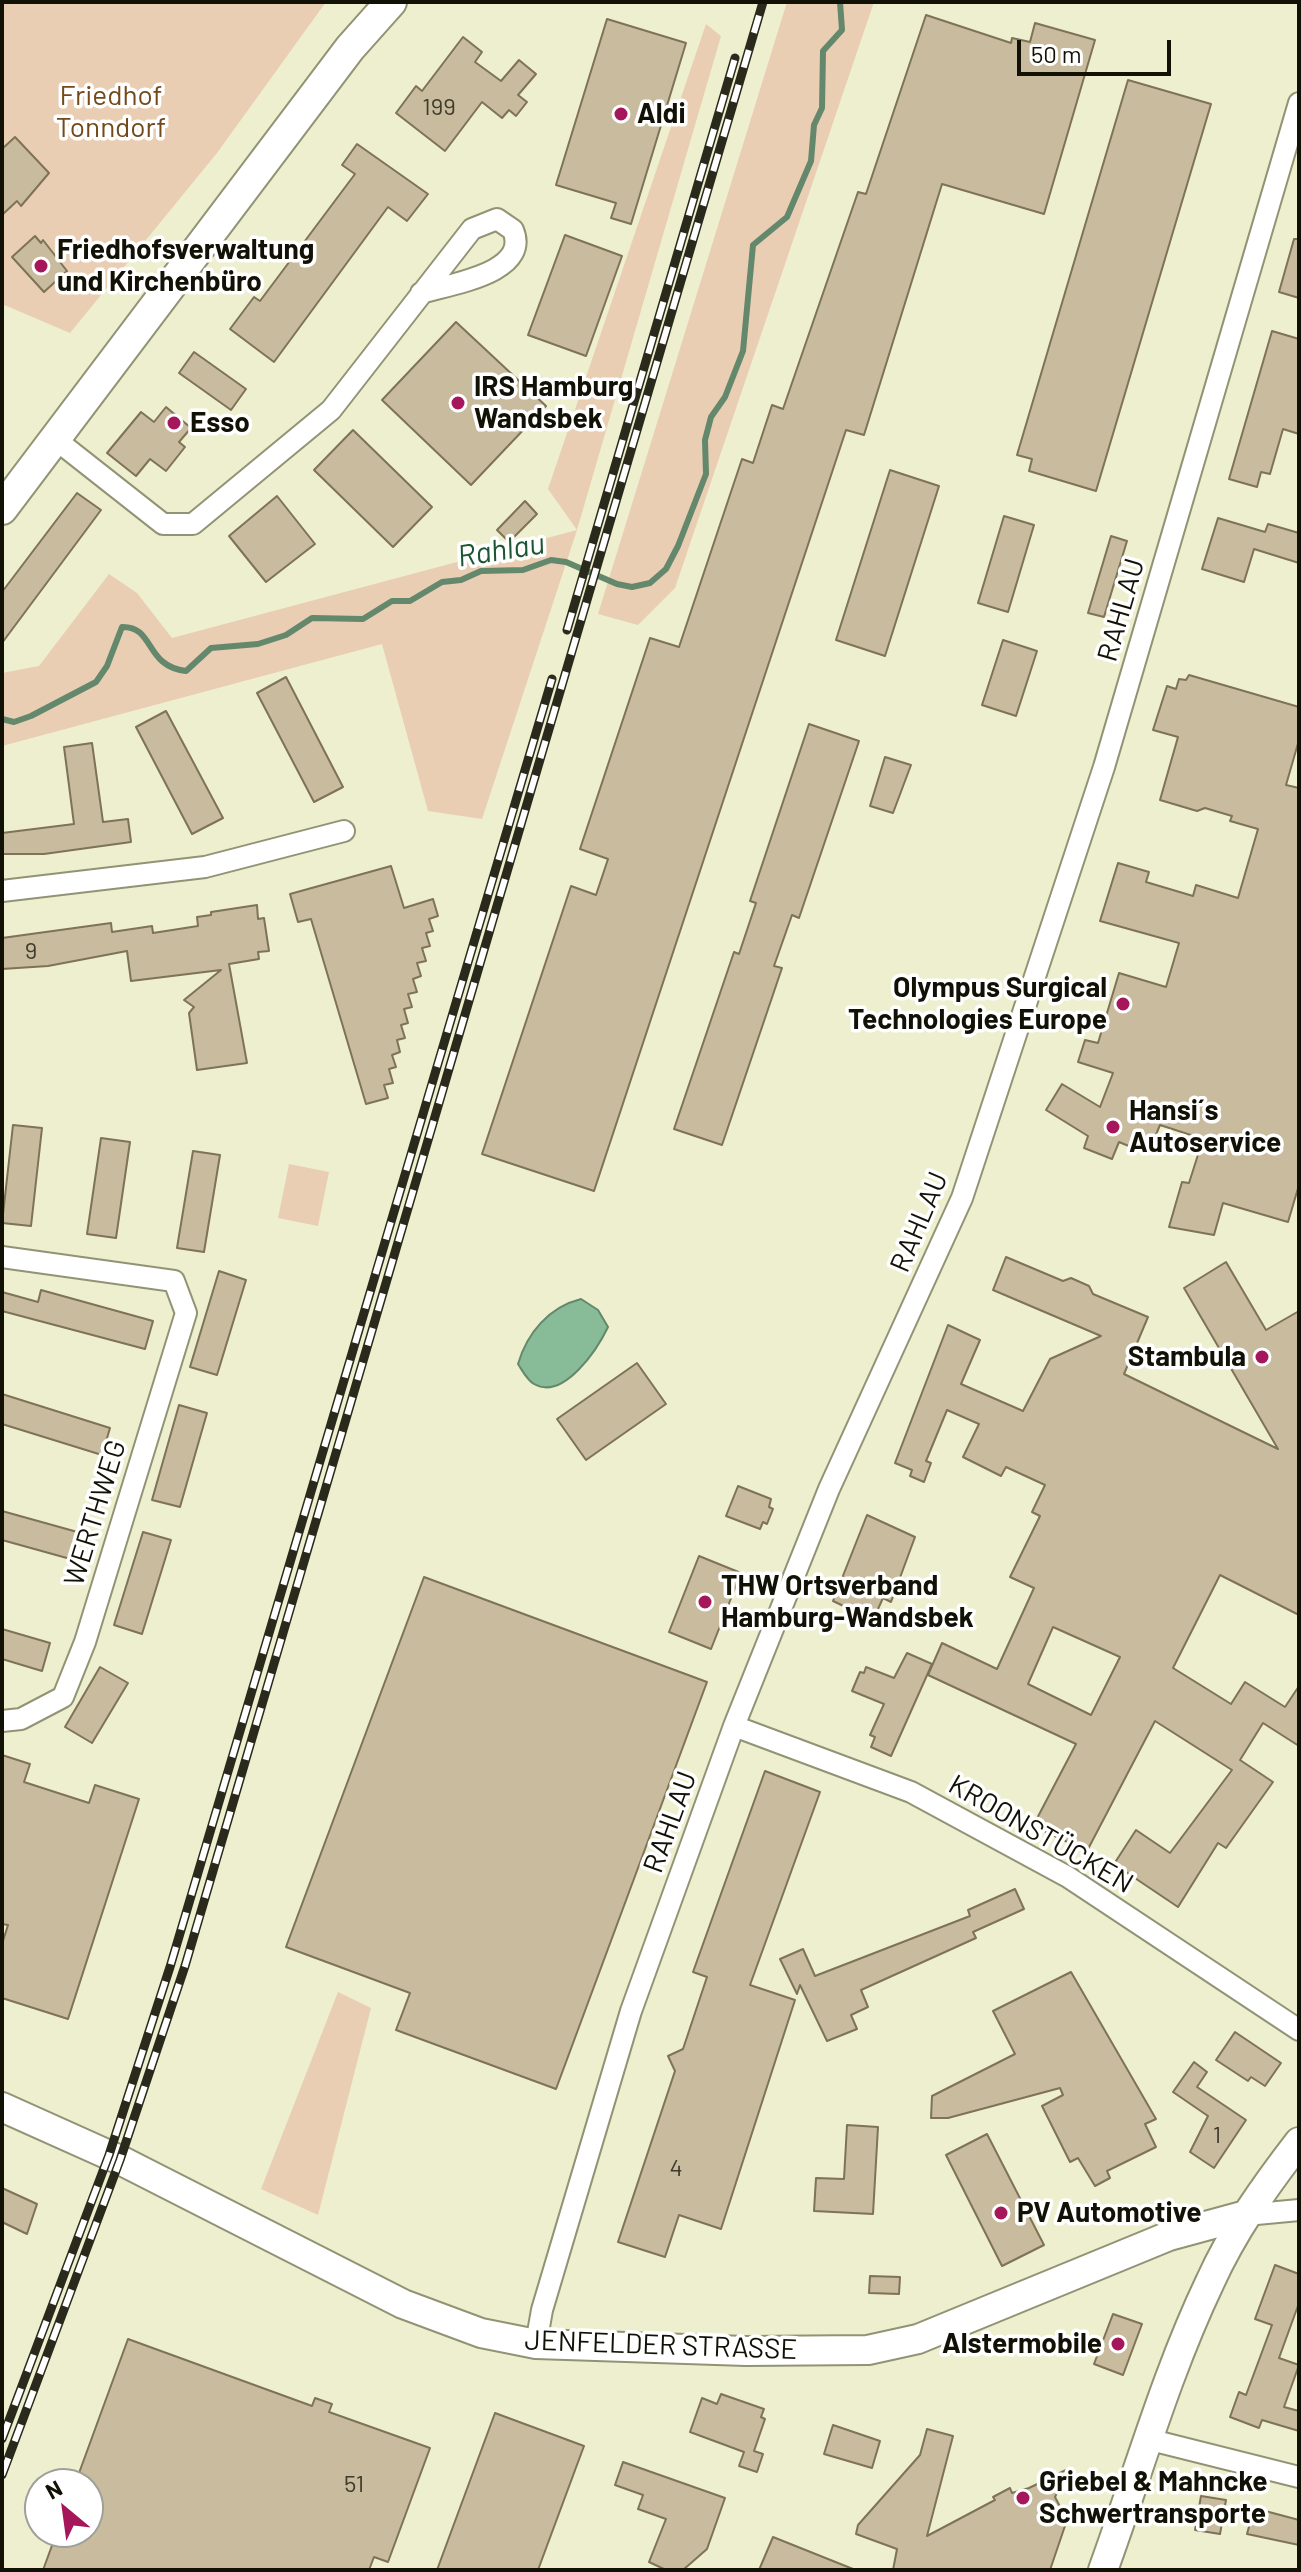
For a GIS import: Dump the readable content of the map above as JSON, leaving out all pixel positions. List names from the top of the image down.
{
  "streets": {
    "street": [
      "RAHLAU",
      "WERTHWEG",
      "KROONSTÜCKEN",
      "JENFELDER STRASSE"
    ]
  },
  "crossings": [
    ["RAHLAU", "KROONSTÜCKEN"],
    ["RAHLAU", "JENFELDER STRASSE"]
  ],
  "water": ["Rahlau"],
  "parks": ["Friedhof Tonndorf"],
  "places": [
    "Aldi",
    "Friedhofsverwaltung und Kirchenbüro",
    "IRS Hamburg Wandsbek",
    "Esso",
    "Olympus Surgical Technologies Europe",
    "Hansi´s Autoservice",
    "Stambula",
    "THW Ortsverband Hamburg-Wandsbek",
    "PV Automotive",
    "Alstermobile",
    "Griebel & Mahncke Schwertransporte"
  ],
  "house_numbers": [
    "199",
    "9",
    "1",
    "4",
    "51"
  ],
  "scale_bar": "50 m",
  "north": "top left"
}
